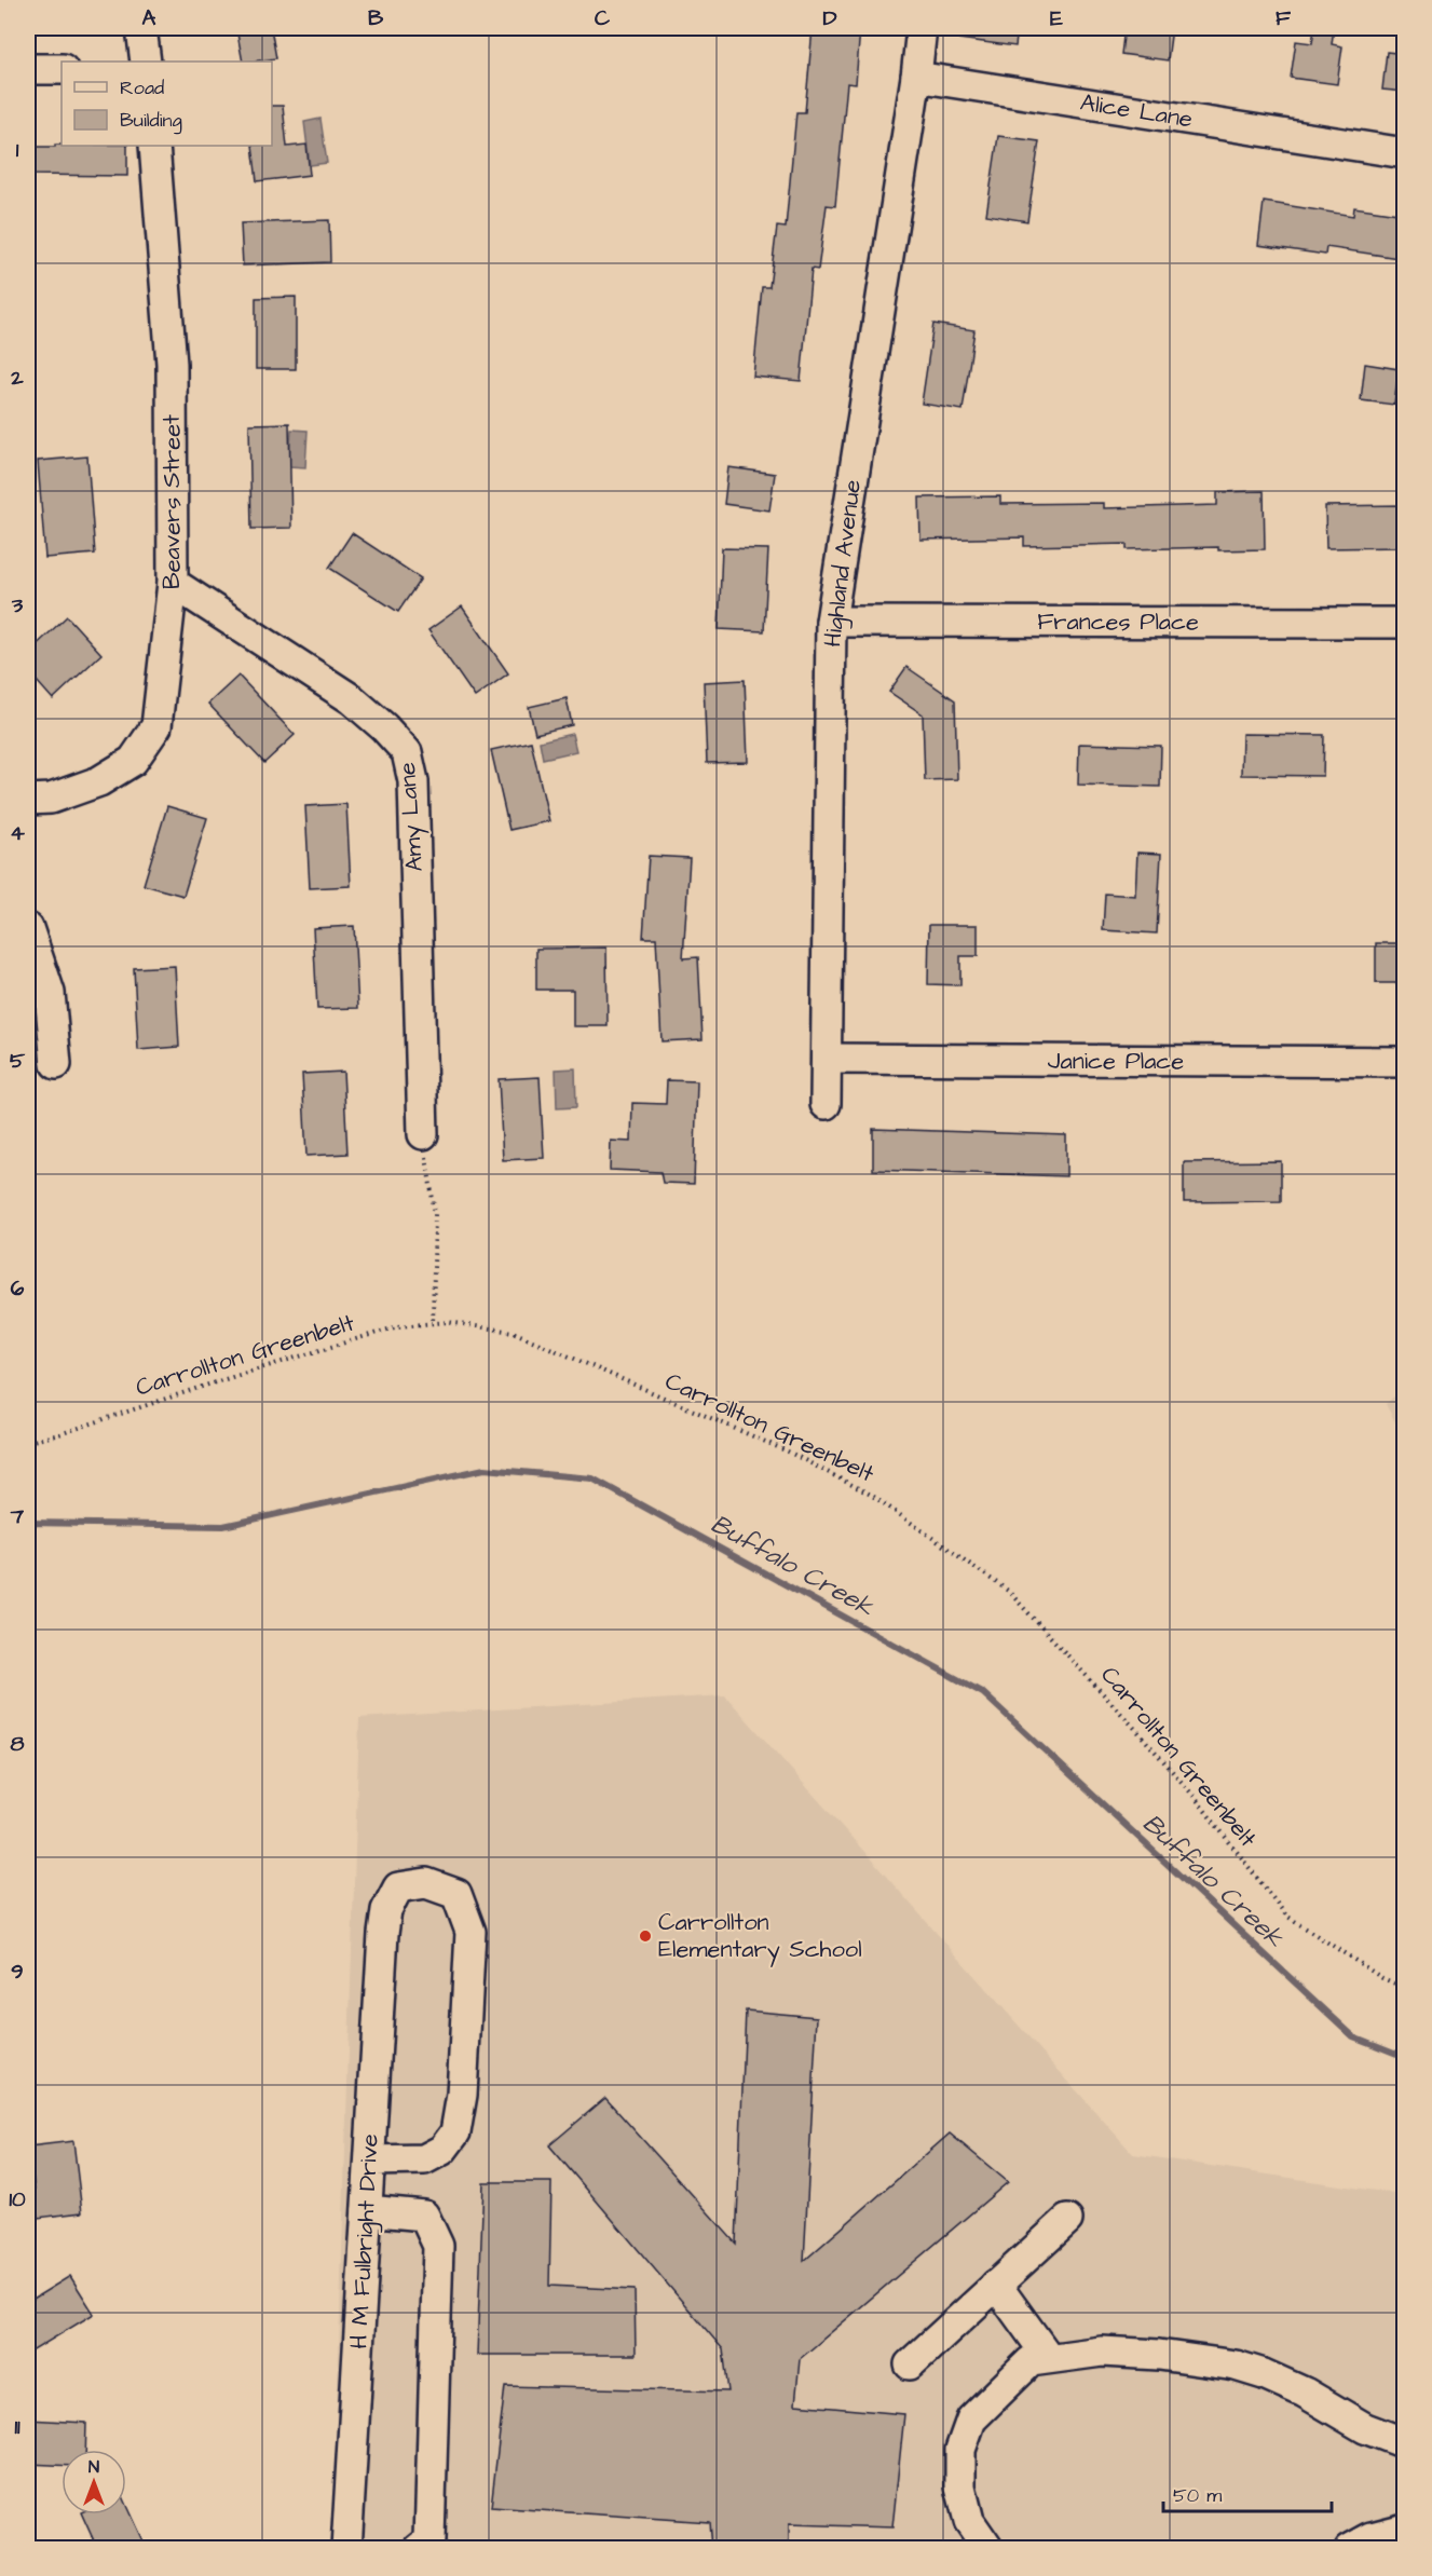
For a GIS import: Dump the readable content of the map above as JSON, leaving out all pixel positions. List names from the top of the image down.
{
  "streets": {
    "street": [
      "Alice Lane",
      "Beavers Street",
      "Highland Avenue",
      "Frances Place",
      "Amy Lane",
      "Janice Place",
      "H M Fulbright Drive"
    ],
    "path": ["Carrollton Greenbelt"]
  },
  "crossings": [
    ["Alice Lane", "Highland Avenue"],
    ["Beavers Street", "Amy Lane"],
    ["Highland Avenue", "Frances Place"],
    ["Highland Avenue", "Janice Place"]
  ],
  "water": ["Buffalo Creek"],
  "places": ["Carrollton Elementary School"],
  "legend": ["Road", "Building"],
  "scale_bar": "50 m",
  "north": "top",
  "grid": {
    "columns": [
      "A",
      "B",
      "C",
      "D",
      "E",
      "F"
    ],
    "rows": [
      "1",
      "2",
      "3",
      "4",
      "5",
      "6",
      "7",
      "8",
      "9",
      "10",
      "11"
    ]
  }
}
